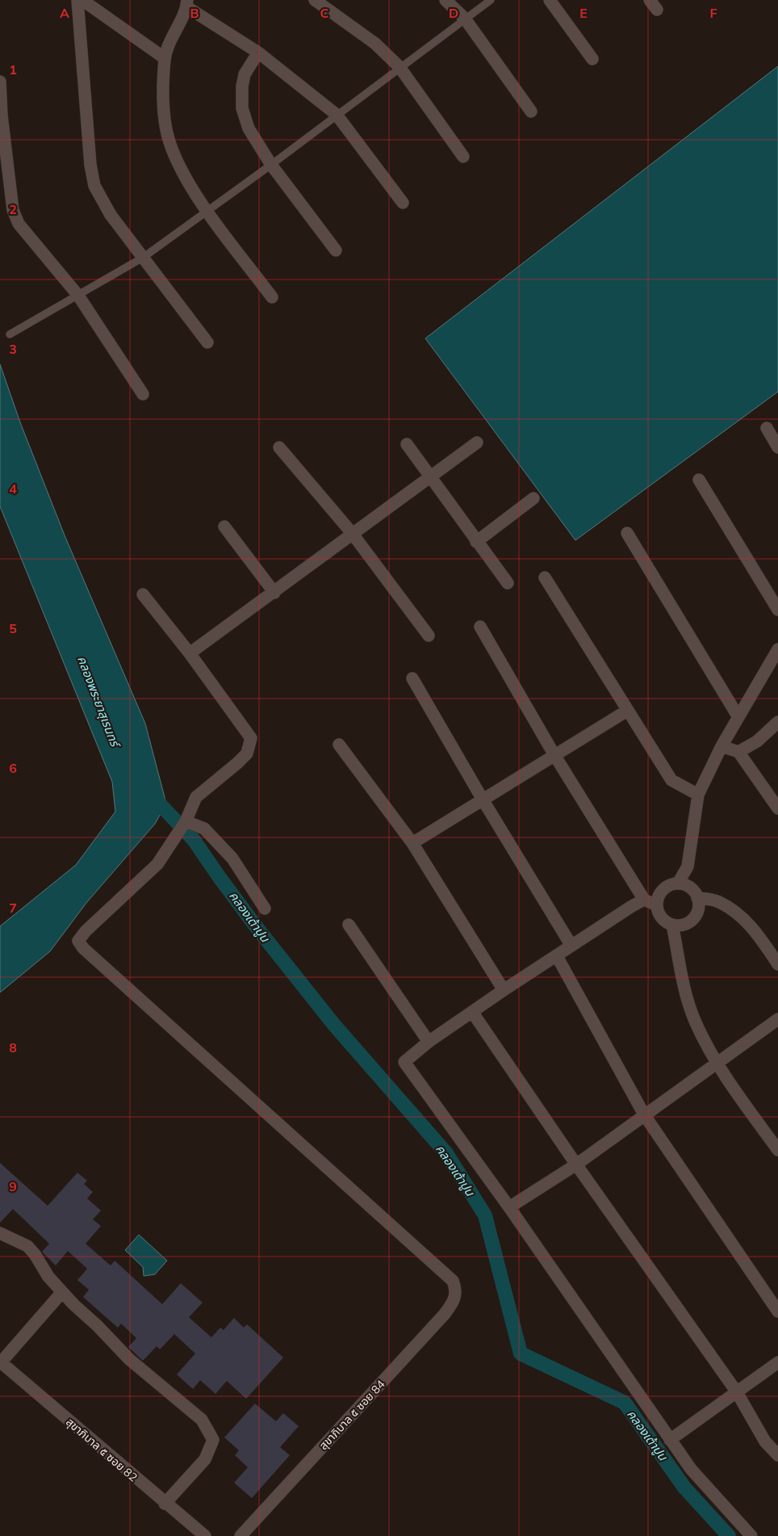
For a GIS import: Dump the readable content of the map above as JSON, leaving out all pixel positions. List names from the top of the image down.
{
  "streets": {
    "street": ["สุขาภิบาล ๕ ซอย 84", "สุขาภิบาล ๕ ซอย 82"]
  },
  "water": ["คลองพระยาสุเรนทร์", "คลองเต้าปูน"],
  "grid": {
    "columns": [
      "A",
      "B",
      "C",
      "D",
      "E",
      "F"
    ],
    "rows": [
      "1",
      "2",
      "3",
      "4",
      "5",
      "6",
      "7",
      "8",
      "9"
    ]
  }
}
